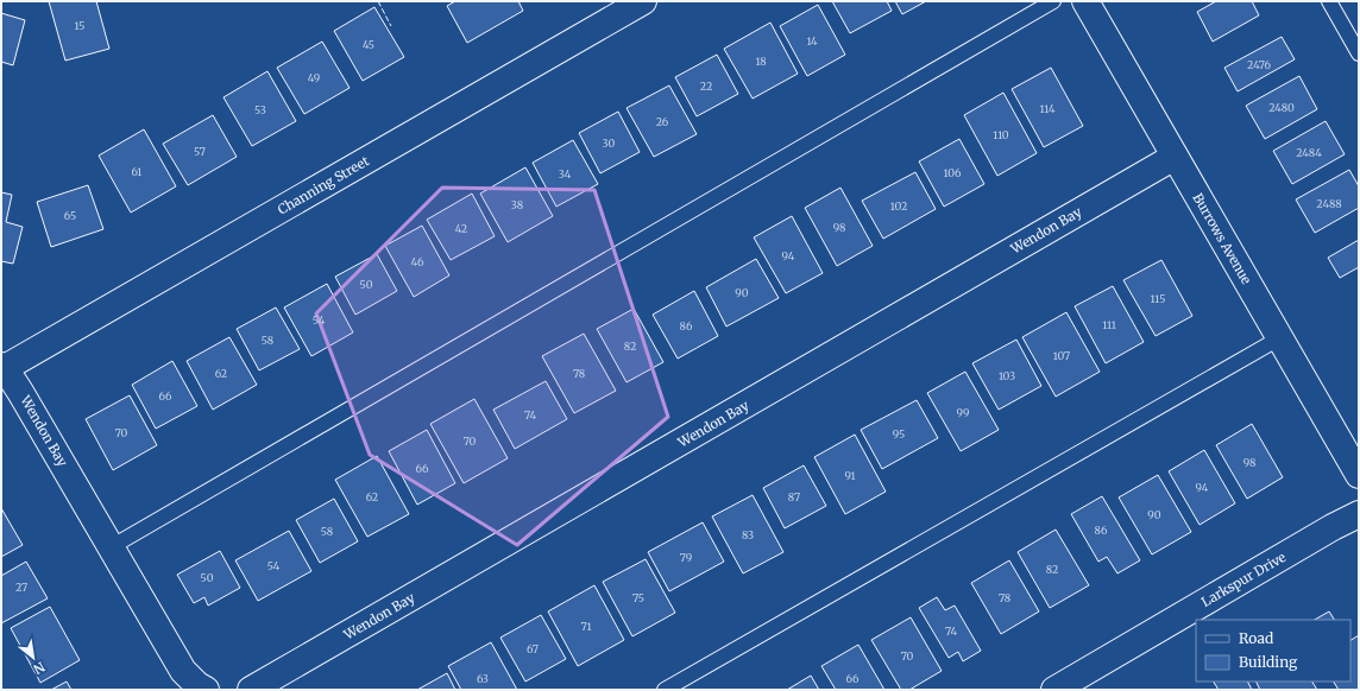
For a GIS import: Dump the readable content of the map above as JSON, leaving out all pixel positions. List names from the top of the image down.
{
  "streets": {
    "street": [
      "Channing Street",
      "Wendon Bay",
      "Burrows Avenue",
      "Larkspur Drive"
    ]
  },
  "crossings": [
    ["Channing Street", "Wendon Bay"],
    ["Wendon Bay", "Burrows Avenue"]
  ],
  "house_numbers": [
    "15",
    "14",
    "45",
    "18",
    "2476",
    "49",
    "22",
    "2480",
    "114",
    "53",
    "26",
    "110",
    "30",
    "57",
    "2484",
    "61",
    "106",
    "34",
    "2488",
    "38",
    "102",
    "65",
    "98",
    "42",
    "94",
    "46",
    "50",
    "90",
    "115",
    "54",
    "111",
    "86",
    "58",
    "82",
    "107",
    "62",
    "78",
    "103",
    "66",
    "99",
    "74",
    "70",
    "95",
    "70",
    "98",
    "66",
    "91",
    "94",
    "62",
    "87",
    "90",
    "86",
    "58",
    "83",
    "79",
    "54",
    "82",
    "50",
    "27",
    "75",
    "78",
    "71",
    "74",
    "67",
    "70",
    "63",
    "66"
  ],
  "legend": ["Road", "Building"],
  "north": "bottom right"
}
